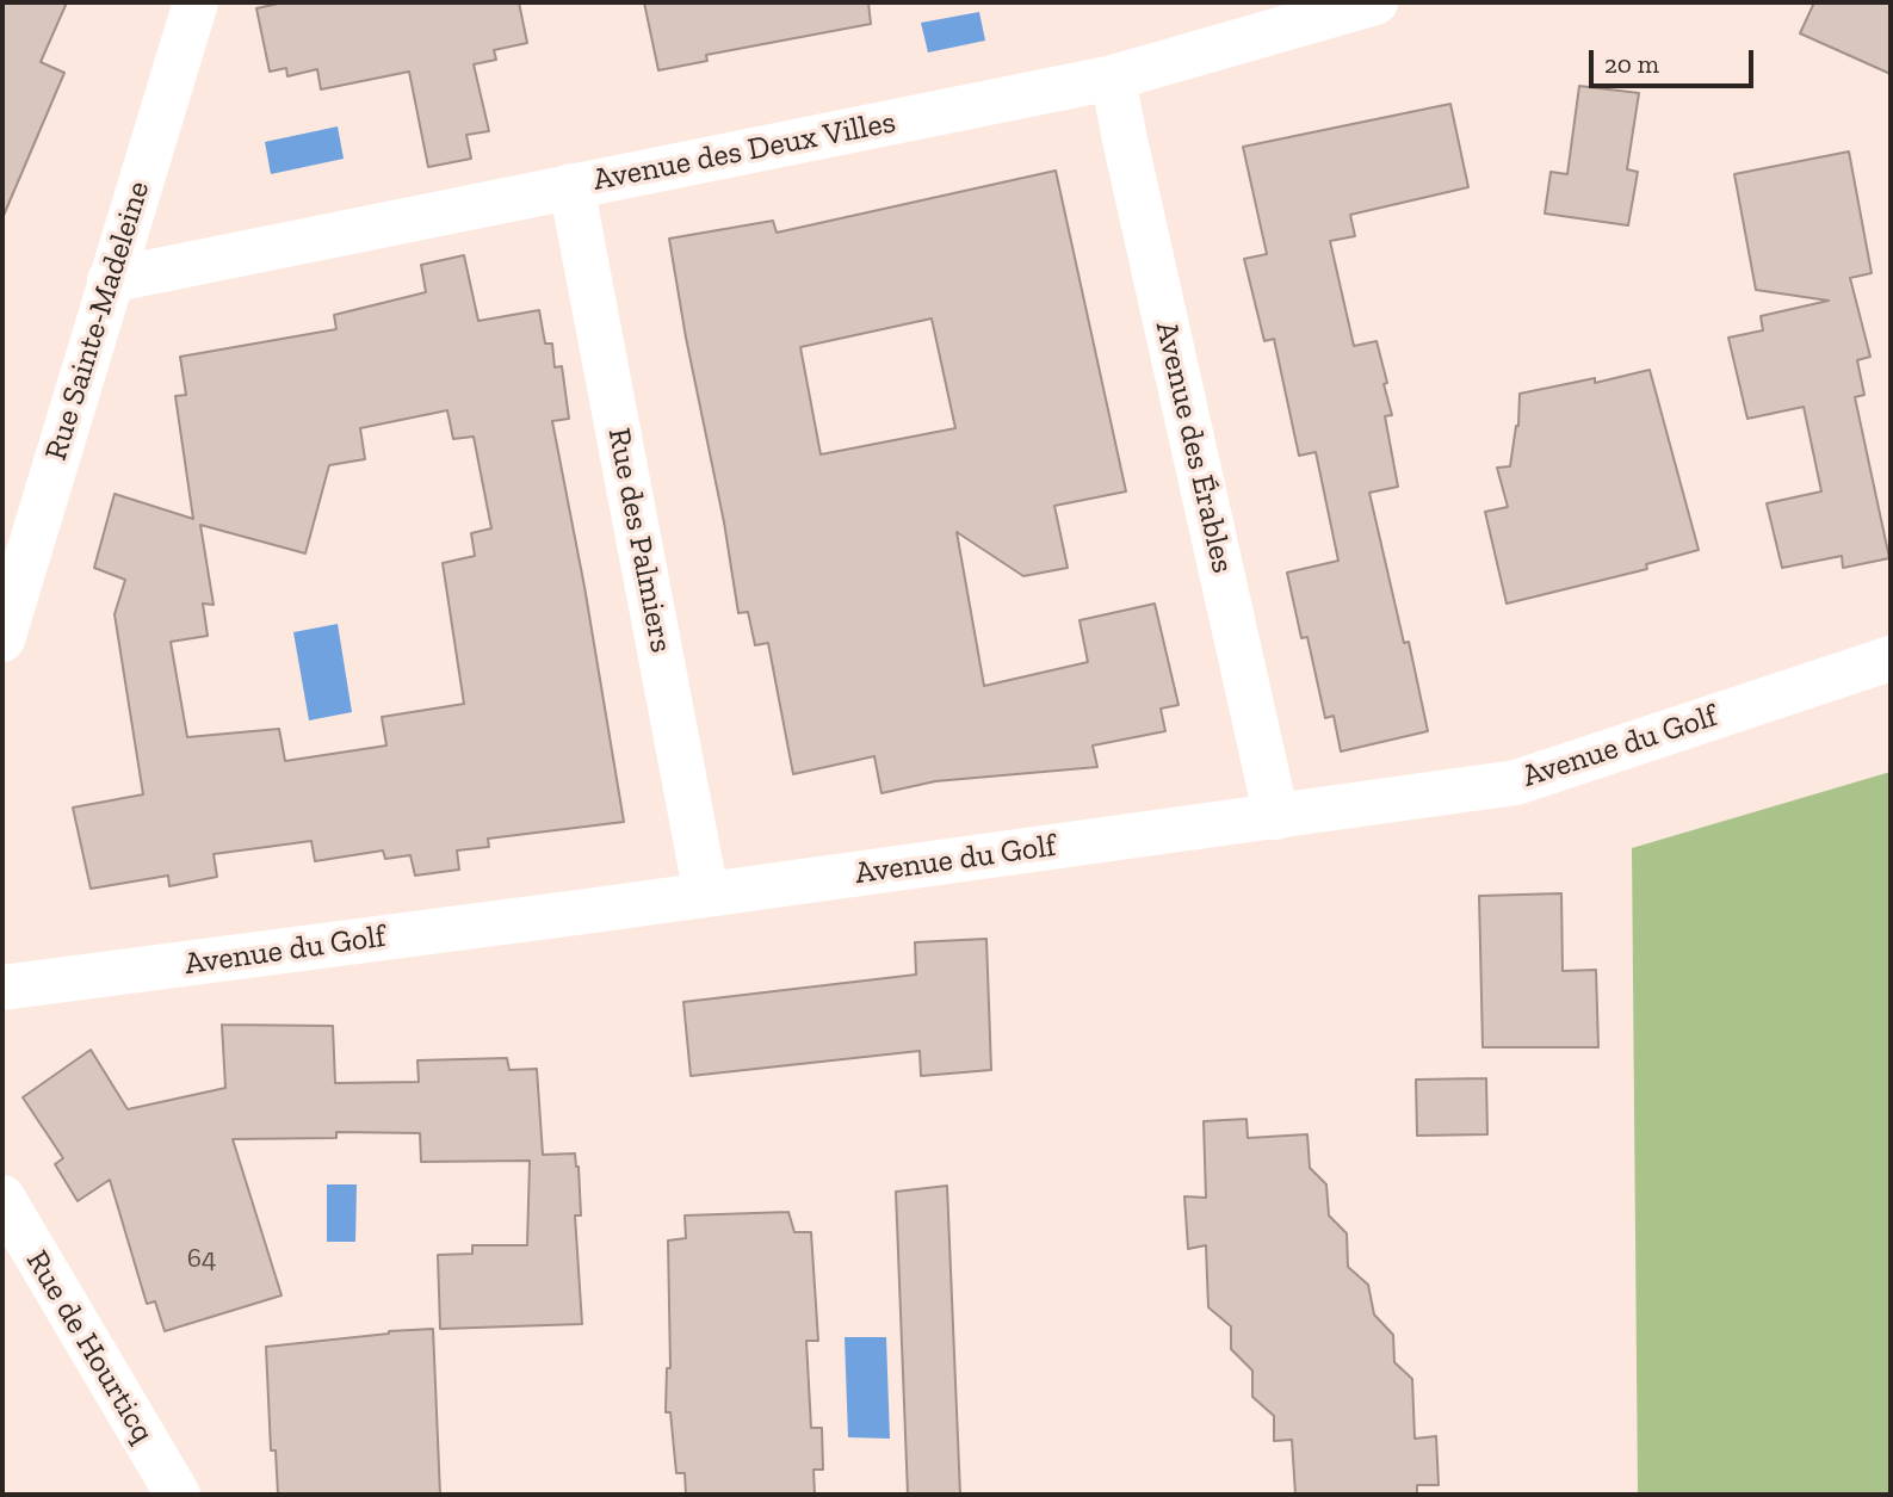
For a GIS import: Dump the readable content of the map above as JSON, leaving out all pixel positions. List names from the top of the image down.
{
  "streets": {
    "street": [
      "Avenue des Deux Villes",
      "Rue Sainte-Madeleine",
      "Avenue des Érables",
      "Rue des Palmiers",
      "Avenue du Golf",
      "Rue de Hourticq"
    ]
  },
  "crossings": [
    ["Avenue des Deux Villes", "Rue Sainte-Madeleine"],
    ["Avenue des Deux Villes", "Avenue des Érables"],
    ["Avenue des Deux Villes", "Rue des Palmiers"],
    ["Avenue des Érables", "Avenue du Golf"],
    ["Rue des Palmiers", "Avenue du Golf"]
  ],
  "house_numbers": ["64"],
  "scale_bar": "20 m"
}
